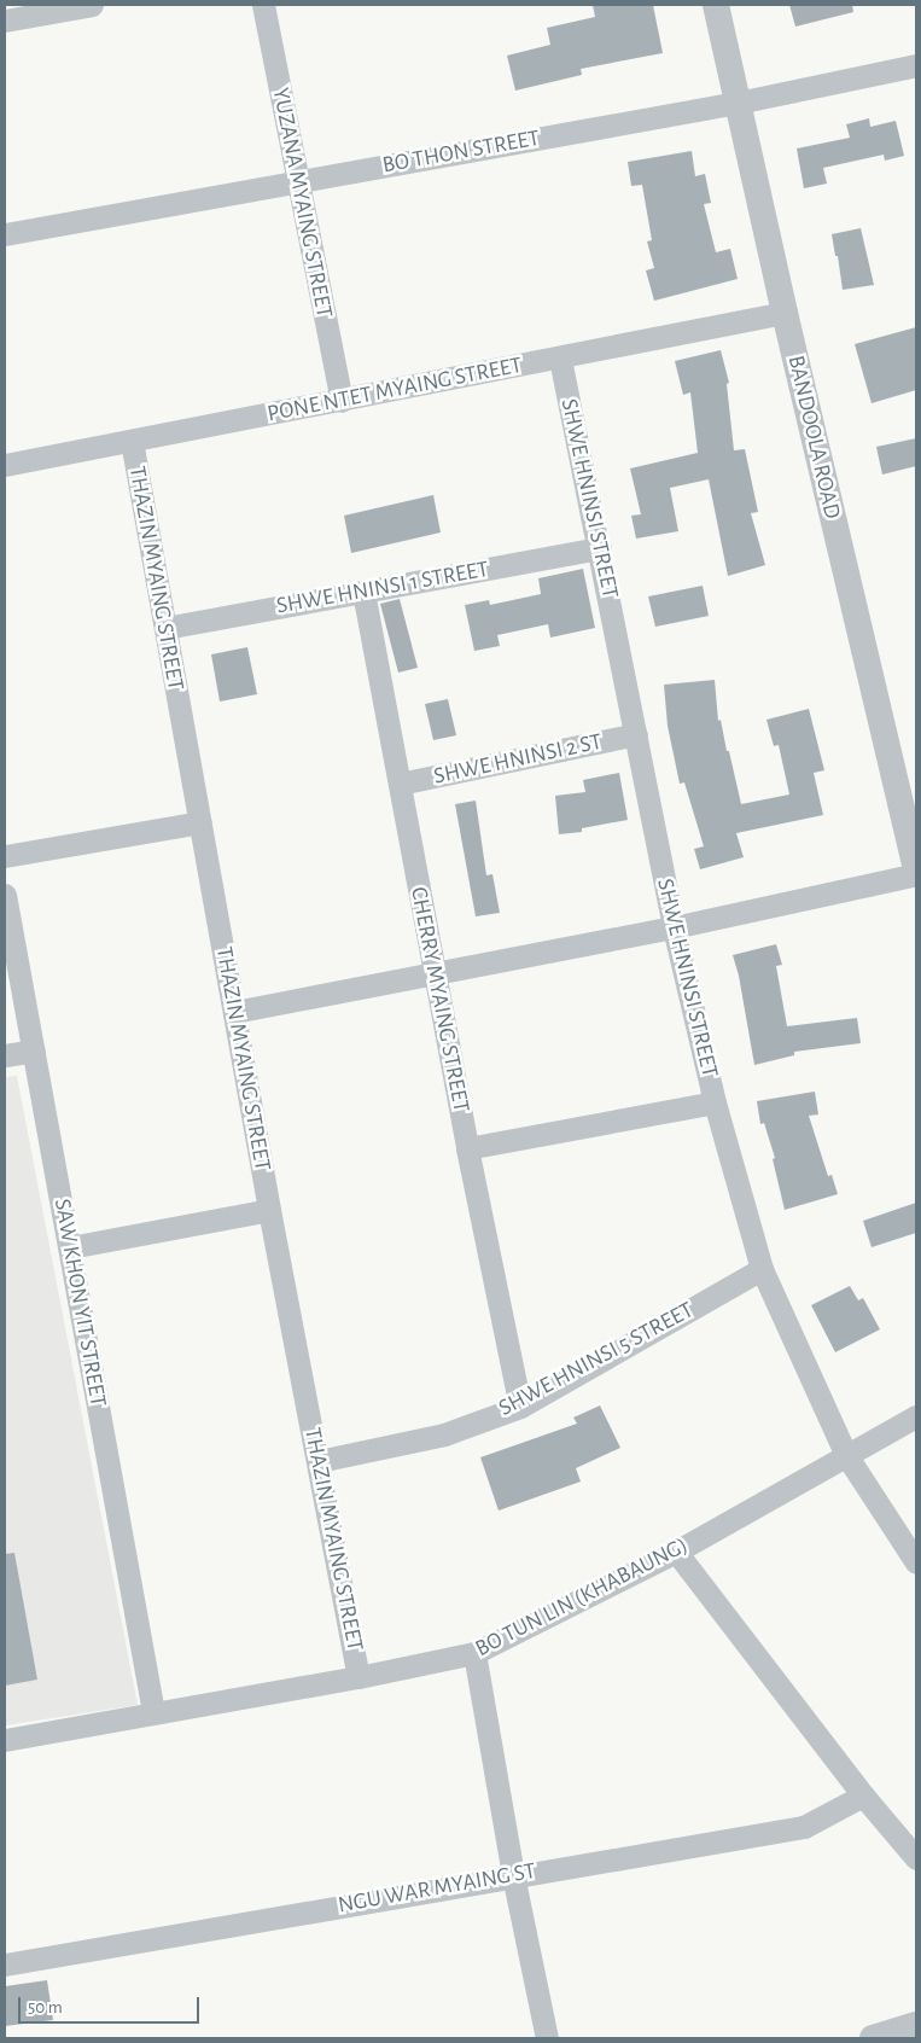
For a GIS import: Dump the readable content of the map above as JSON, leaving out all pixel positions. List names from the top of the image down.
{
  "streets": {
    "street": [
      "BO THON STREET",
      "YUZANA MYAING STREET",
      "PONE NTET MYAING STREET",
      "BANDOOLA ROAD",
      "SHWE HNINSI STREET",
      "THAZIN MYAING STREET",
      "SHWE HNINSI 1 STREET",
      "SHWE HNINSI 2 ST",
      "CHERRY MYAING STREET",
      "SAW KHON YIT STREET",
      "SHWE HNINSI 5 STREET",
      "BO TUN LIN (KHABAUNG)",
      "NGU WAR MYAING ST"
    ]
  },
  "crossings": [
    ["BO THON STREET", "YUZANA MYAING STREET"],
    ["BO THON STREET", "BANDOOLA ROAD"],
    ["YUZANA MYAING STREET", "PONE NTET MYAING STREET"],
    ["PONE NTET MYAING STREET", "BANDOOLA ROAD"],
    ["PONE NTET MYAING STREET", "SHWE HNINSI STREET"],
    ["PONE NTET MYAING STREET", "THAZIN MYAING STREET"],
    ["SHWE HNINSI STREET", "SHWE HNINSI 1 STREET"],
    ["SHWE HNINSI STREET", "SHWE HNINSI 2 ST"],
    ["SHWE HNINSI STREET", "SHWE HNINSI 5 STREET"],
    ["SHWE HNINSI STREET", "BO TUN LIN (KHABAUNG)"],
    ["THAZIN MYAING STREET", "SHWE HNINSI 1 STREET"],
    ["THAZIN MYAING STREET", "SHWE HNINSI 5 STREET"],
    ["THAZIN MYAING STREET", "BO TUN LIN (KHABAUNG)"],
    ["SHWE HNINSI 1 STREET", "CHERRY MYAING STREET"],
    ["SHWE HNINSI 2 ST", "CHERRY MYAING STREET"],
    ["CHERRY MYAING STREET", "SHWE HNINSI 5 STREET"],
    ["SAW KHON YIT STREET", "BO TUN LIN (KHABAUNG)"]
  ],
  "scale_bar": "50 m"
}
